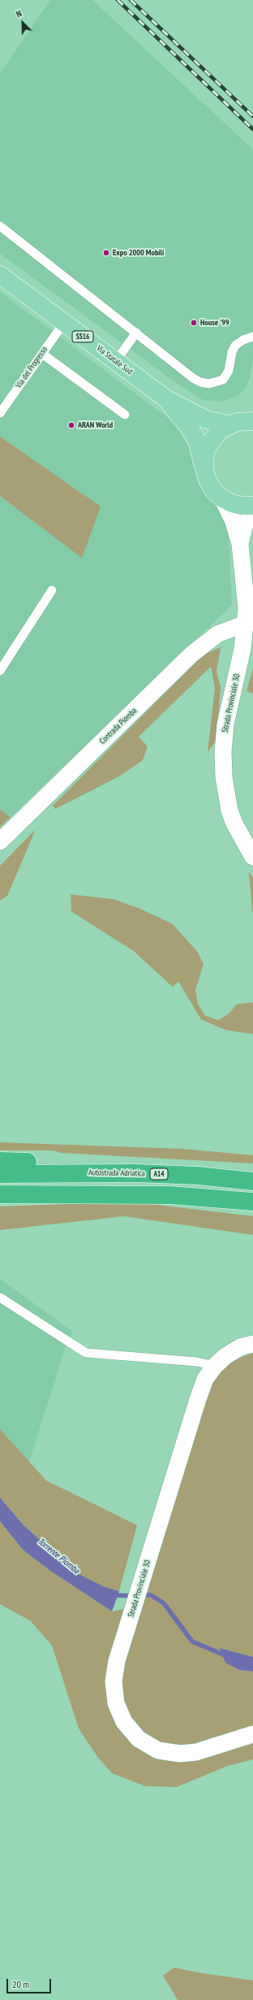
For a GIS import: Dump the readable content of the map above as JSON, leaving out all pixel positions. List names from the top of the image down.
{
  "streets": {
    "highway": ["Autostrada Adriatica", "A14"],
    "main road": ["SS16", "Via Statale Sud"],
    "street": ["Strada Provinciale 30", "Contrada Piomba"],
    "lane": ["Via del Progresso"]
  },
  "crossings": [
    ["SS16", "Via Statale Sud"],
    ["SS16", "Strada Provinciale 30"],
    ["Via Statale Sud", "Via del Progresso"],
    ["Strada Provinciale 30", "Contrada Piomba"]
  ],
  "water": ["Torrente Piomba"],
  "places": ["Expo 2000 Mobili", "House '99", "ARAN World"],
  "scale_bar": "20 m",
  "north": "top left"
}
